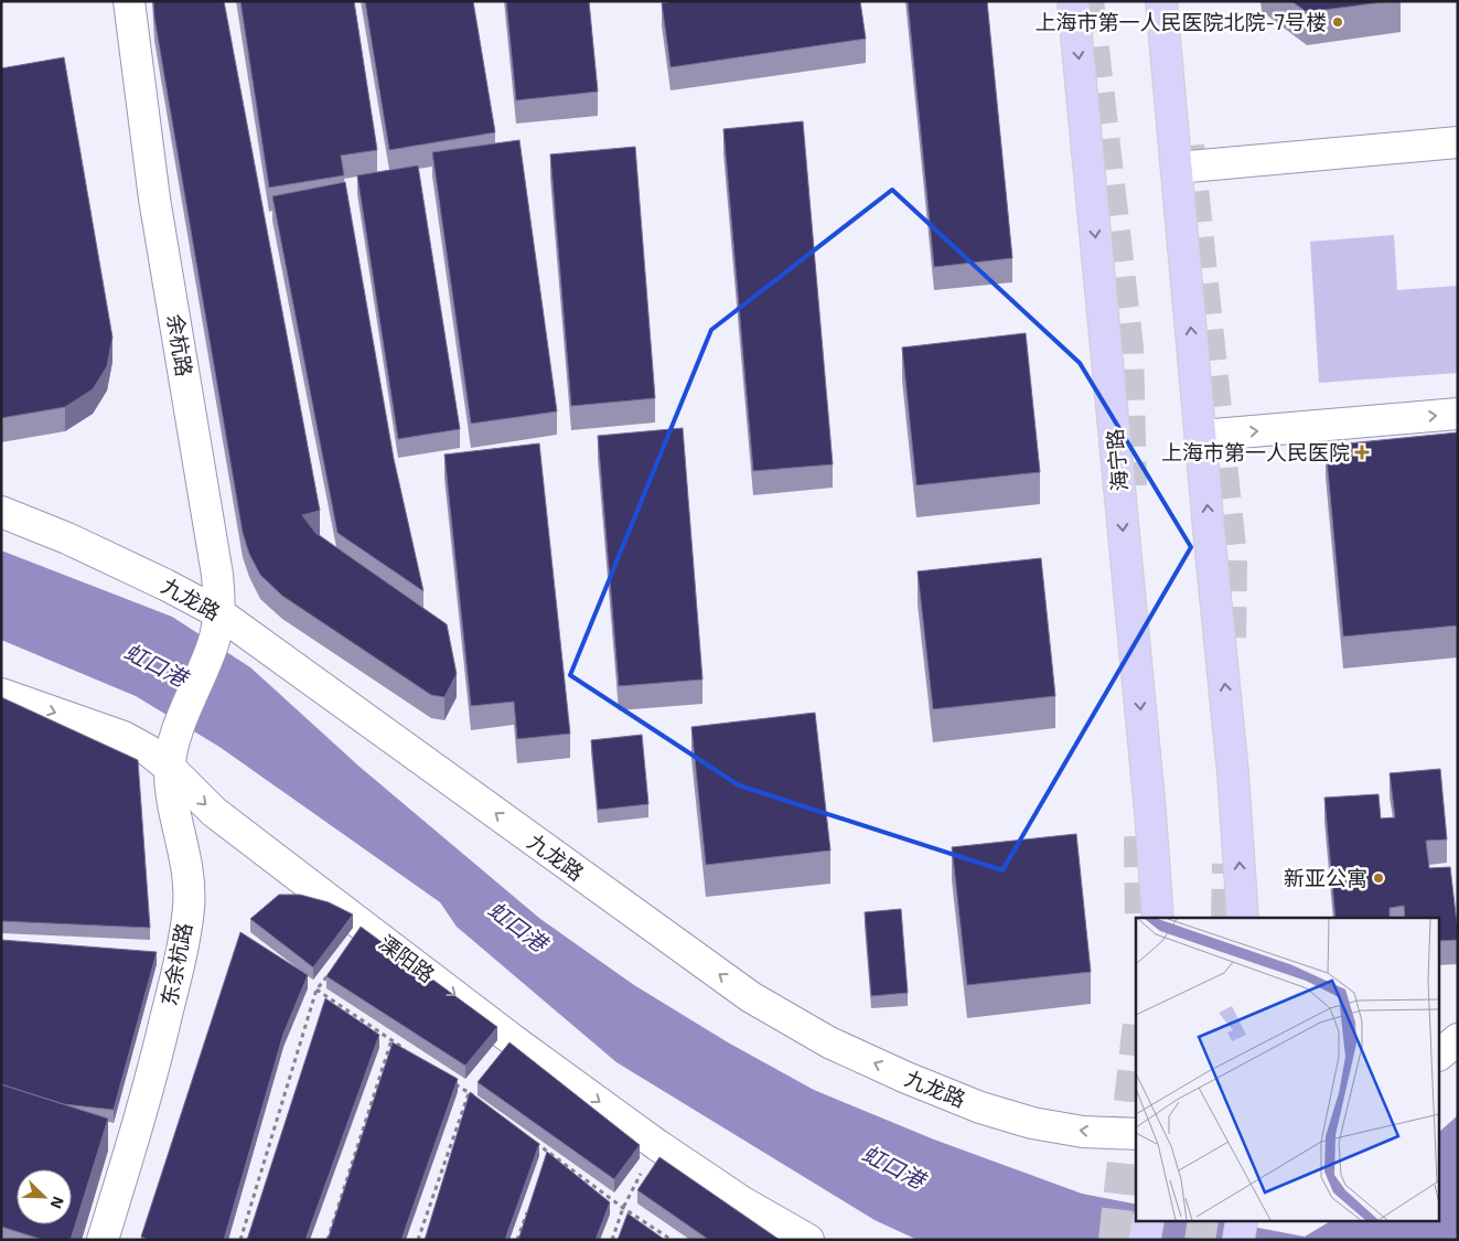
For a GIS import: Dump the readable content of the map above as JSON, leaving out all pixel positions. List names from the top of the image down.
{
  "streets": {
    "main road": ["海宁路"],
    "street": [
      "余杭路",
      "九龙路",
      "溧阳路",
      "东余杭路"
    ]
  },
  "crossings": [
    ["余杭路", "九龙路"],
    ["余杭路", "东余杭路"],
    ["溧阳路", "东余杭路"]
  ],
  "one_way": ["九龙路", "溧阳路"],
  "water": ["虹口港"],
  "places": {
    "other": ["上海市第一人民医院北院-7号楼", "新亚公寓"],
    "health": ["上海市第一人民医院"]
  },
  "north": "bottom right"
}
